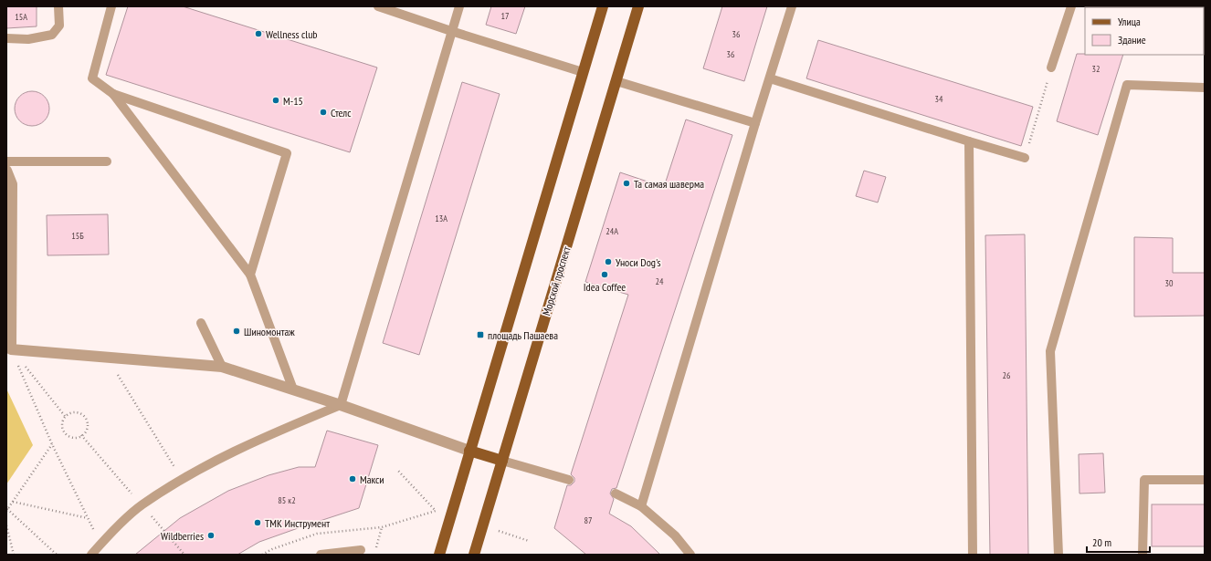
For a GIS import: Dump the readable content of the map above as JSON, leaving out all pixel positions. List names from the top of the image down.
{
  "streets": {
    "main road": ["Морской проспект"]
  },
  "places": {
    "other": [
      "Wellness club",
      "М-15",
      "Стелс",
      "Та самая шаверма",
      "Уноси Dog's",
      "Idea Coffee",
      "Шиномонтаж",
      "Макси",
      "ТМК Инструмент",
      "Wildberries"
    ],
    "transit": ["площадь Пашаева"]
  },
  "house_numbers": [
    "17",
    "15А",
    "36",
    "36",
    "32",
    "34",
    "13А",
    "24А",
    "15Б",
    "24",
    "30",
    "26",
    "85 к2",
    "87"
  ],
  "legend": ["Улица", "Здание"],
  "scale_bar": "20 m"
}
